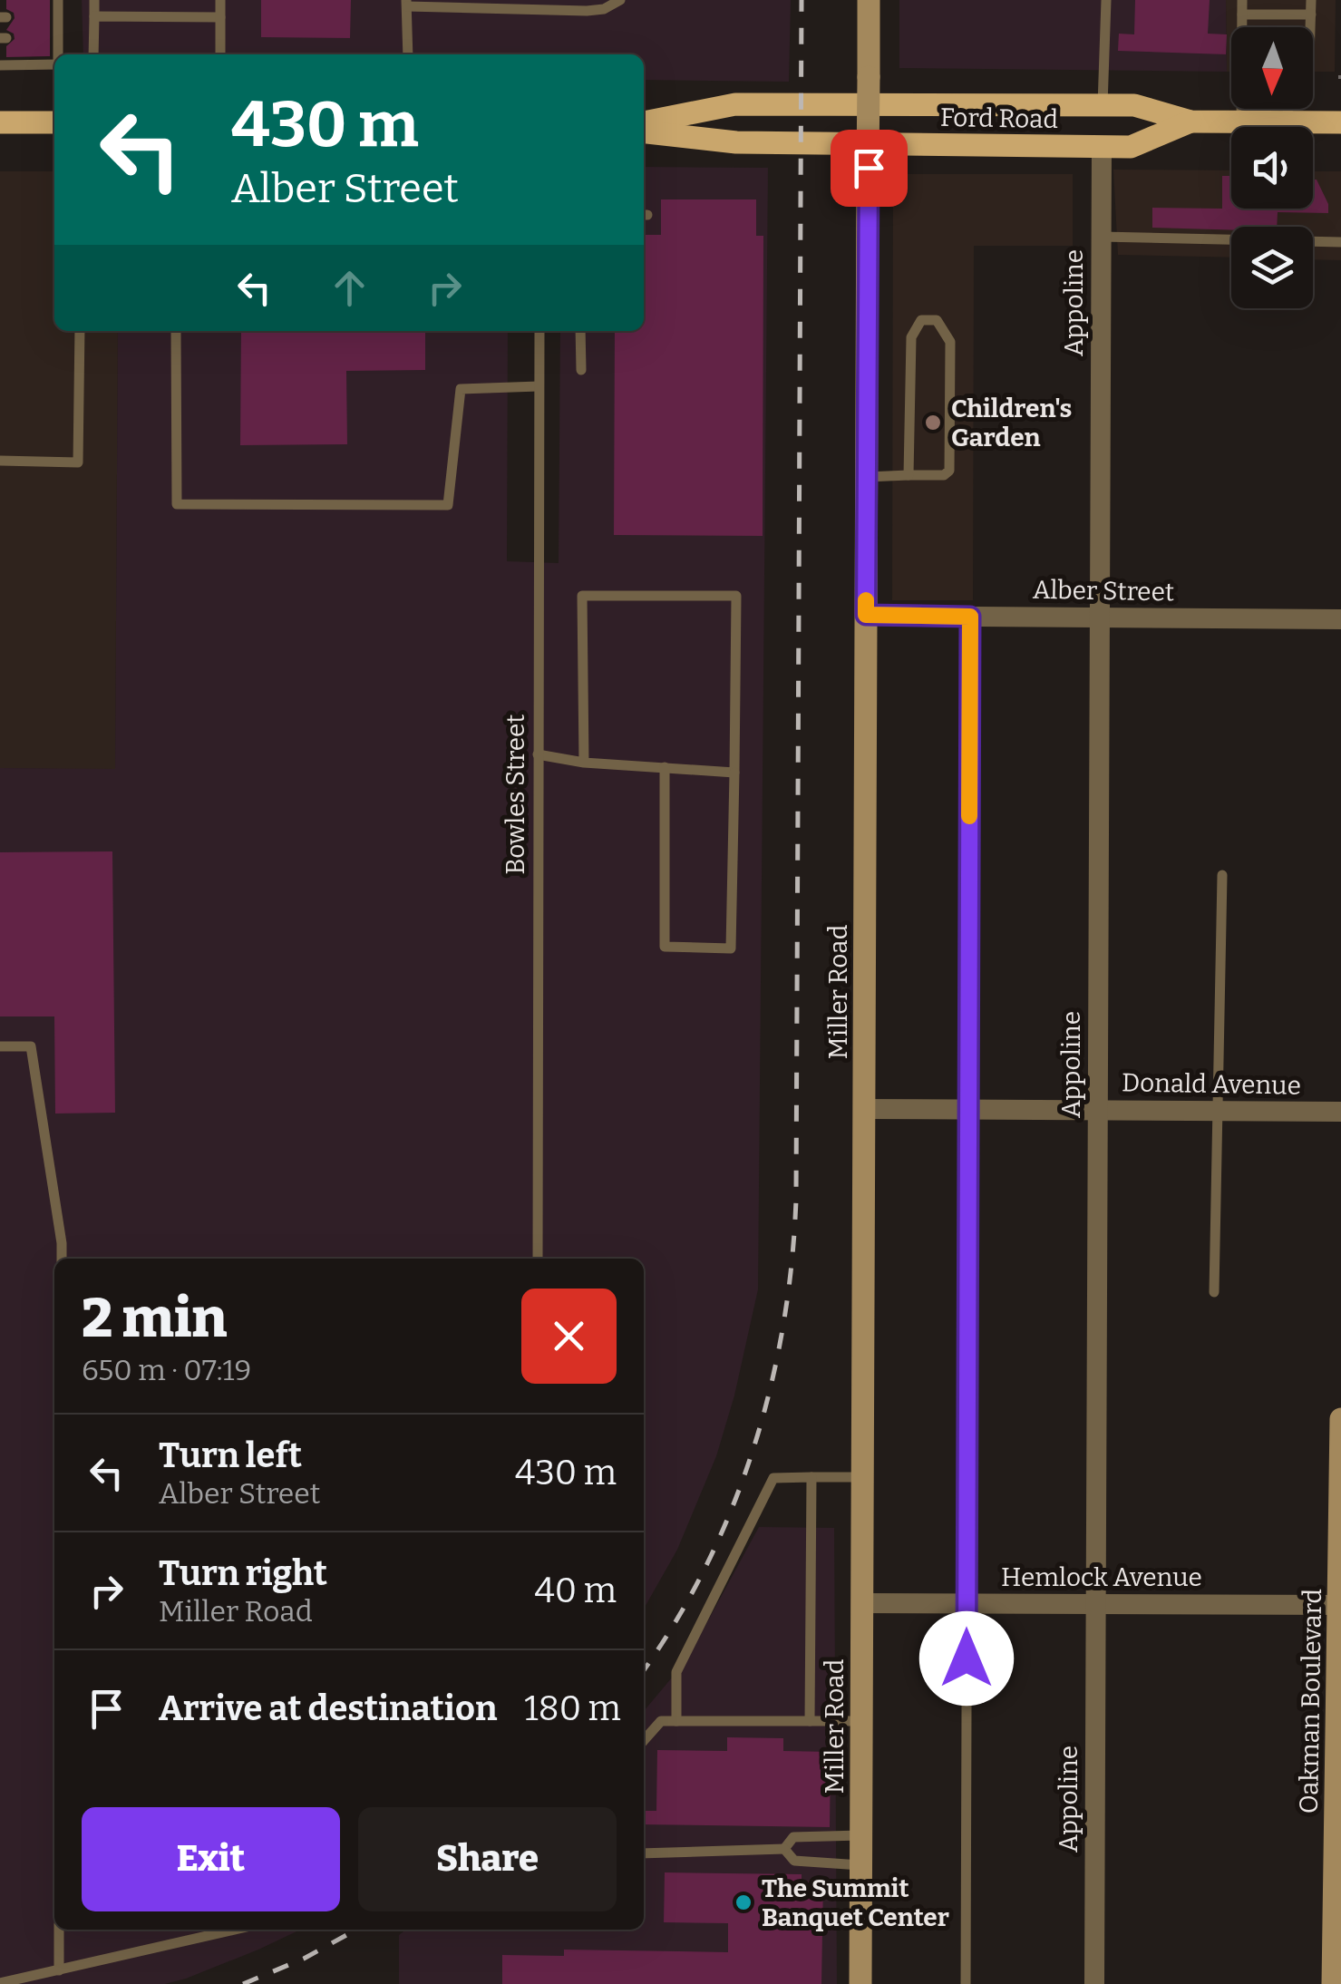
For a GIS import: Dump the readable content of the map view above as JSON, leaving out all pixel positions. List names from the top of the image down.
{
  "streets": {
    "main road": ["Ford Road"],
    "street": [
      "Appoline",
      "Alber Street",
      "Miller Road",
      "Donald Avenue",
      "Hemlock Avenue",
      "Oakman Boulevard"
    ],
    "lane": ["Bowles Street"]
  },
  "crossings": [
    ["Ford Road", "Appoline"],
    ["Appoline", "Alber Street"],
    ["Appoline", "Donald Avenue"],
    ["Appoline", "Hemlock Avenue"],
    ["Alber Street", "Miller Road"],
    ["Miller Road", "Donald Avenue"],
    ["Miller Road", "Hemlock Avenue"],
    ["Hemlock Avenue", "Oakman Boulevard"]
  ],
  "places": ["Children's Garden", "The Summit Banquet Center"],
  "north": "bottom",
  "page": {
    "turn": ["430 m", "Alber Street"],
    "heading": ["2 min", "650 m · 07:19"],
    "list": [
      {
        "name": "Turn left",
        "note": "Alber Street",
        "value": "430 m"
      },
      {
        "name": "Turn right",
        "note": "Miller Road",
        "value": "40 m"
      },
      {
        "name": "Arrive at destination",
        "value": "180 m"
      }
    ],
    "buttons": ["Exit", "Share"]
  }
}
